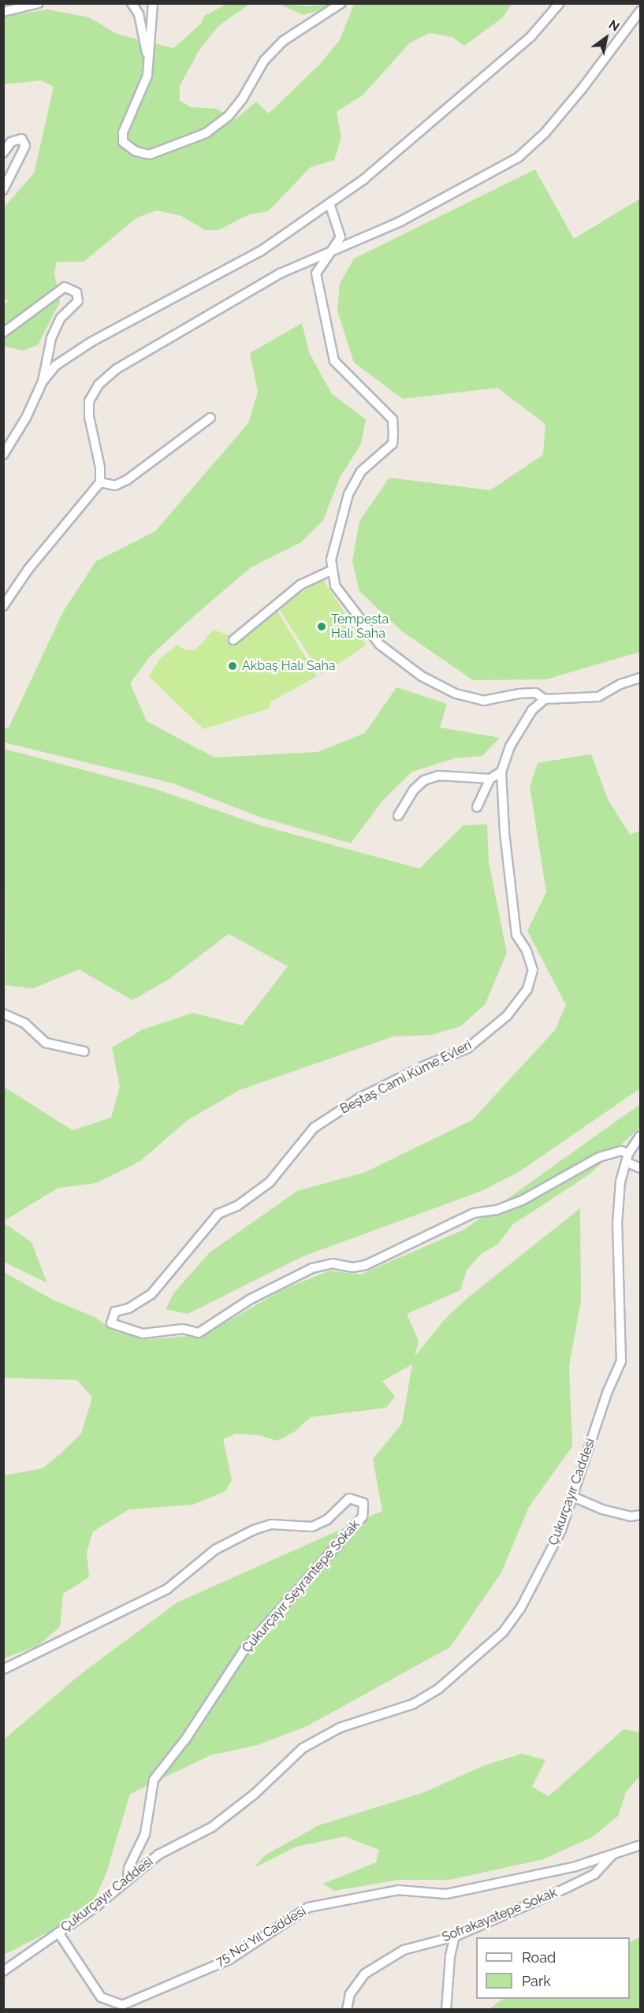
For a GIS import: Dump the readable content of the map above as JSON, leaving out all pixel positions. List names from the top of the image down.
{
  "streets": {
    "street": [
      "Beştaş Cami Küme Evleri",
      "Çukurçayır Caddesi",
      "Çukurçayır Seyrantepe Sokak",
      "Sofrakayatepe Sokak",
      "75 Nci Yıl Caddesi"
    ]
  },
  "crossings": [
    ["Beştaş Cami Küme Evleri", "Çukurçayır Caddesi"],
    ["Çukurçayır Caddesi", "Çukurçayır Seyrantepe Sokak"],
    ["Çukurçayır Caddesi", "75 Nci Yıl Caddesi"],
    ["Sofrakayatepe Sokak", "75 Nci Yıl Caddesi"]
  ],
  "places": ["Tempesta Halı Saha", "Akbaş Halı Saha"],
  "legend": ["Road", "Park"],
  "north": "top right"
}
